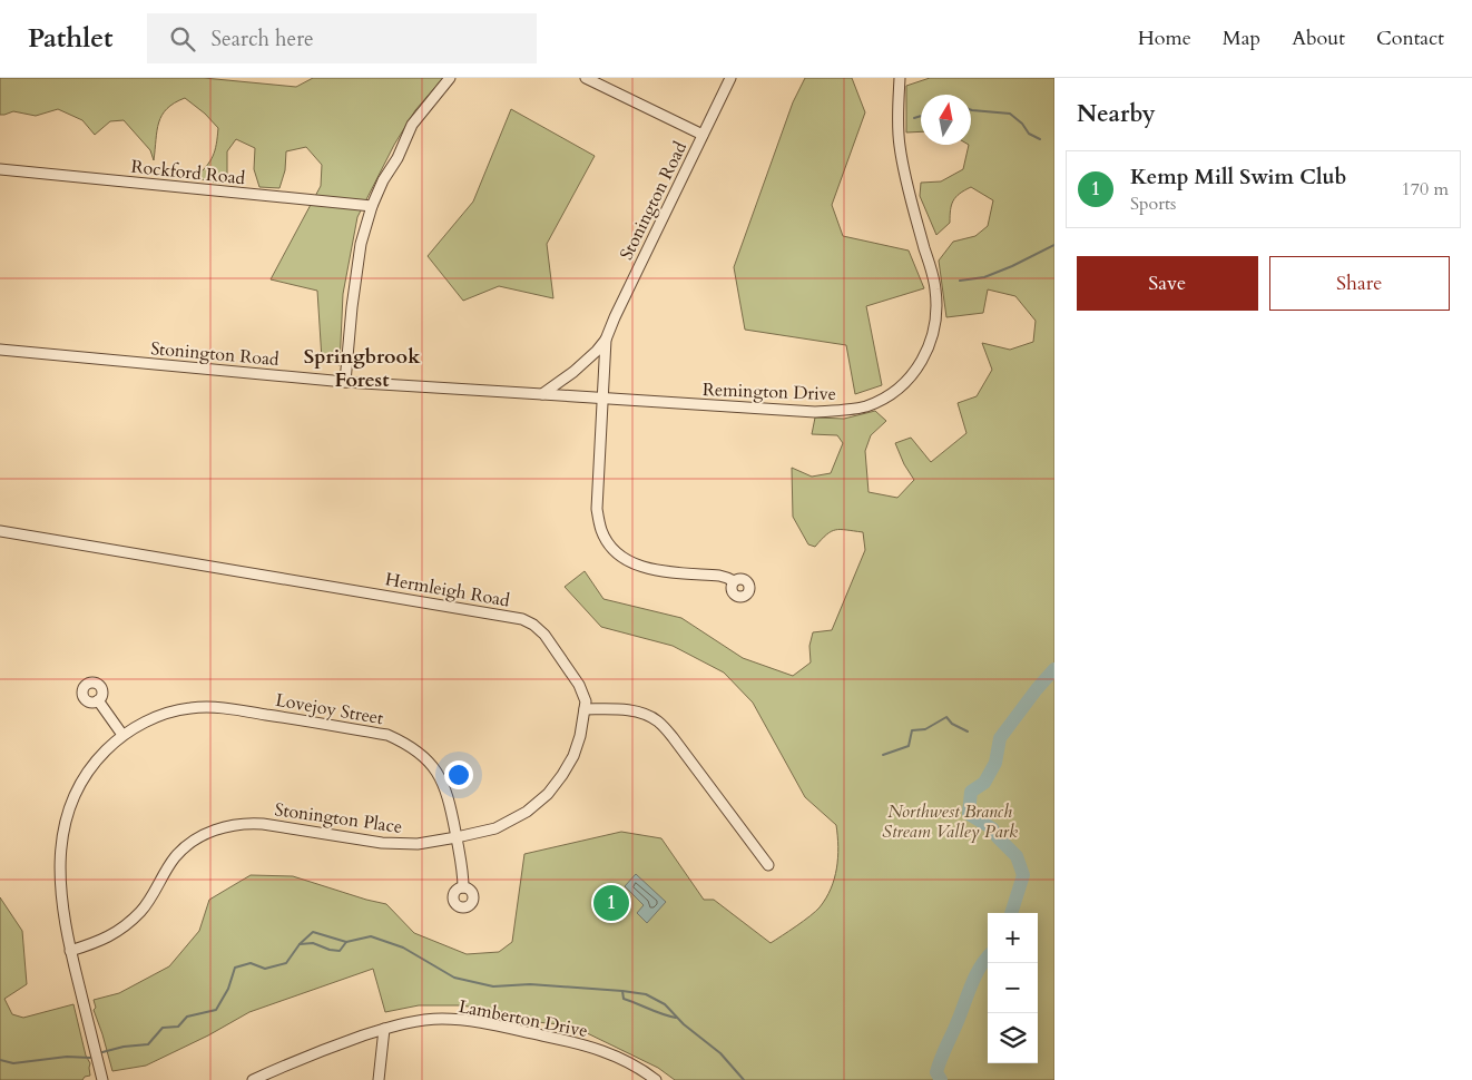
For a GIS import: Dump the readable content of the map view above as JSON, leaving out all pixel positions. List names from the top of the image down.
{
  "streets": {
    "street": [
      "Rockford Road",
      "Stonington Road",
      "Remington Drive",
      "Hermleigh Road",
      "Lovejoy Street",
      "Stonington Place",
      "Lamberton Drive"
    ]
  },
  "crossings": [
    ["Stonington Road", "Remington Drive"],
    ["Hermleigh Road", "Stonington Place"],
    ["Lovejoy Street", "Stonington Place"]
  ],
  "districts": ["Springbrook Forest"],
  "parks": ["Northwest Branch Stream Valley Park"],
  "north": "top",
  "page": {
    "header": "Pathlet",
    "search": "Search here",
    "nav": [
      "Home",
      "Map",
      "About",
      "Contact"
    ],
    "heading": "Nearby",
    "list": [
      {
        "mark": "1",
        "name": "Kemp Mill Swim Club",
        "note": "Sports",
        "value": "170 m"
      }
    ],
    "buttons": ["Save", "Share"],
    "pins": "1",
    "map_buttons": ["+", "−"]
  }
}
